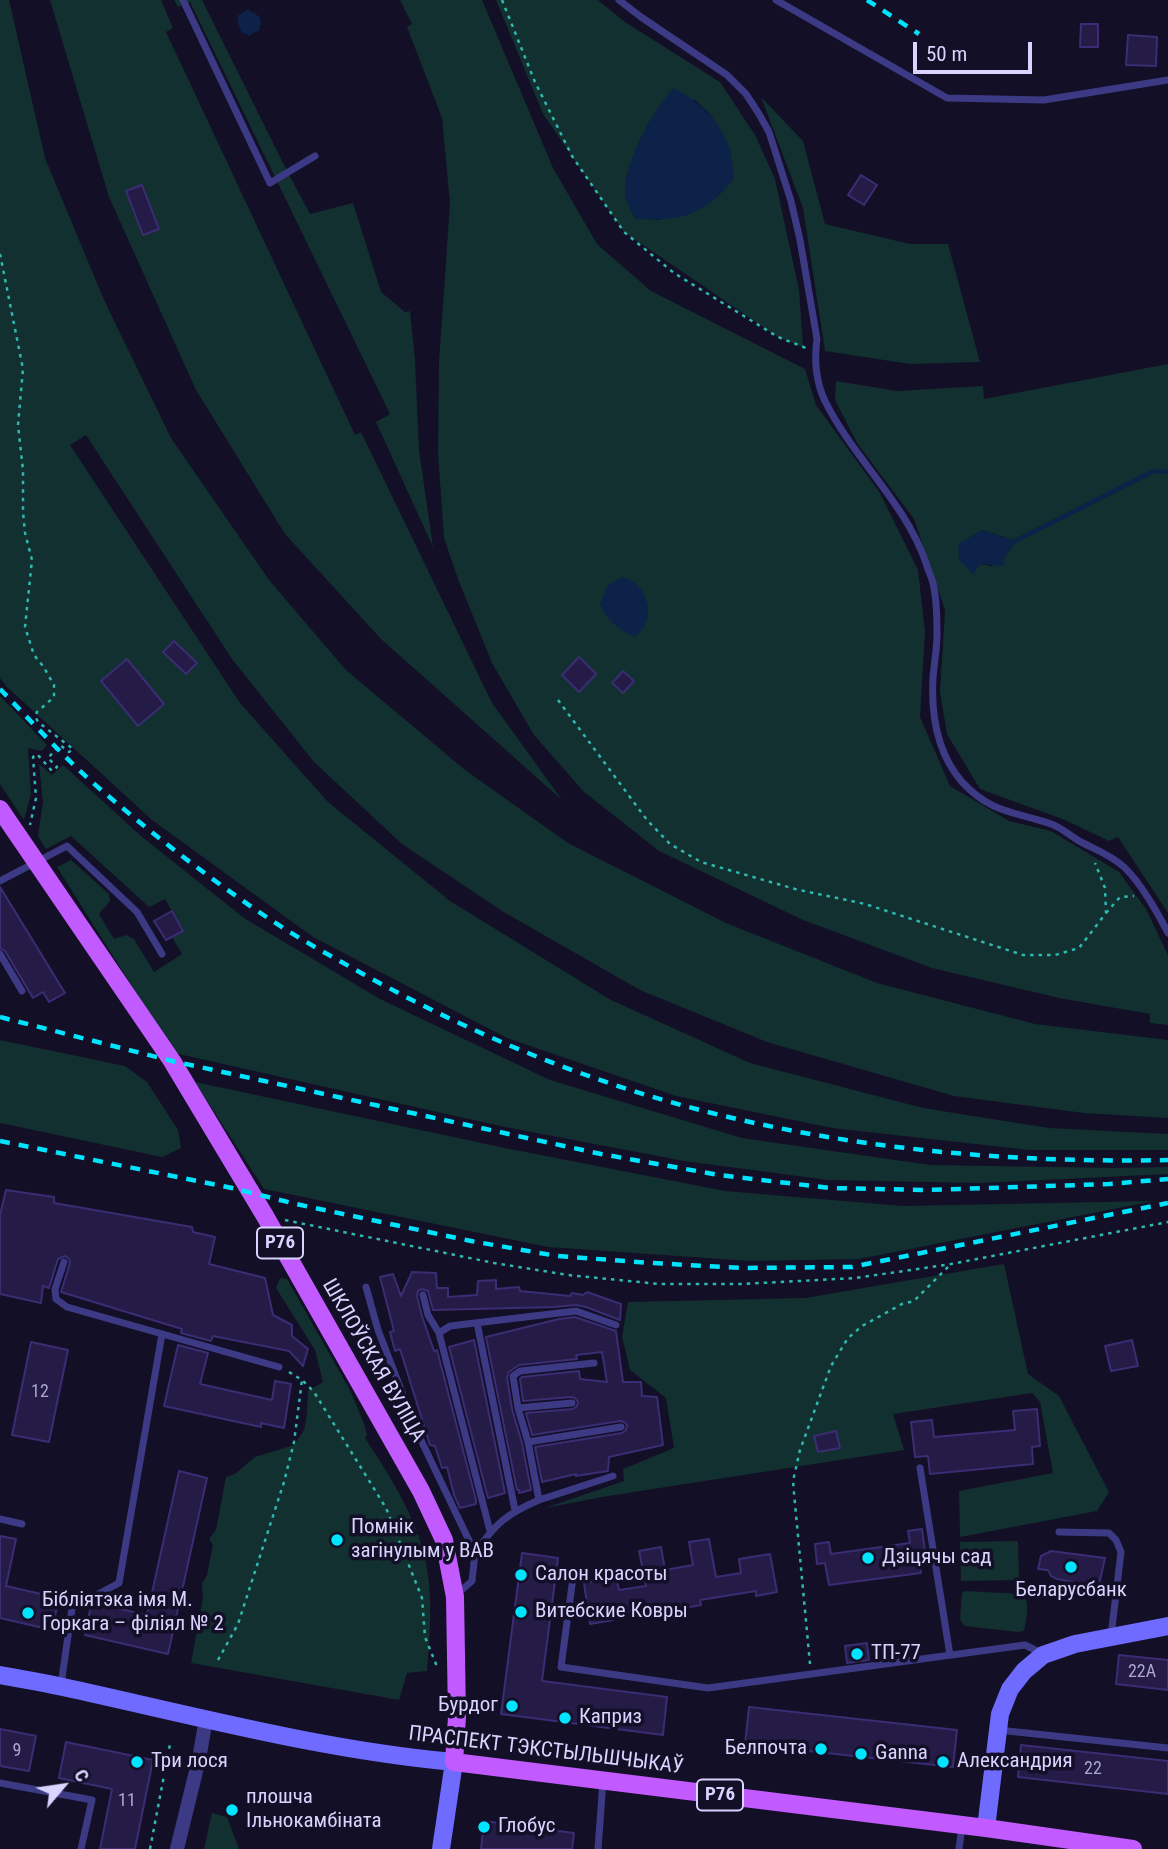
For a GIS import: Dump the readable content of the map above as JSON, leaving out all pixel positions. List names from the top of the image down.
{
  "streets": {
    "main road": ["Р76", "ШКЛОЎСКАЯ ВУЛІЦА", "ПРАСПЕКТ ТЭКСТЫЛЬШЧЫКАЎ"]
  },
  "crossings": [
    ["ШКЛОЎСКАЯ ВУЛІЦА", "ПРАСПЕКТ ТЭКСТЫЛЬШЧЫКАЎ"]
  ],
  "places": [
    "Помнік загінулым у ВАВ",
    "Дзіцячы сад",
    "Беларусбанк",
    "Салон красоты",
    "Витебские Ковры",
    "Бібліятэка імя М. Горкага – філіял № 2",
    "ТП-77",
    "Бурдог",
    "Каприз",
    "Белпочта",
    "Ganna",
    "Три лося",
    "Александрия",
    "плошча Ільнокамбіната",
    "Глобус"
  ],
  "house_numbers": [
    "12",
    "22А",
    "9",
    "22",
    "11"
  ],
  "scale_bar": "50 m",
  "north": "top right"
}
